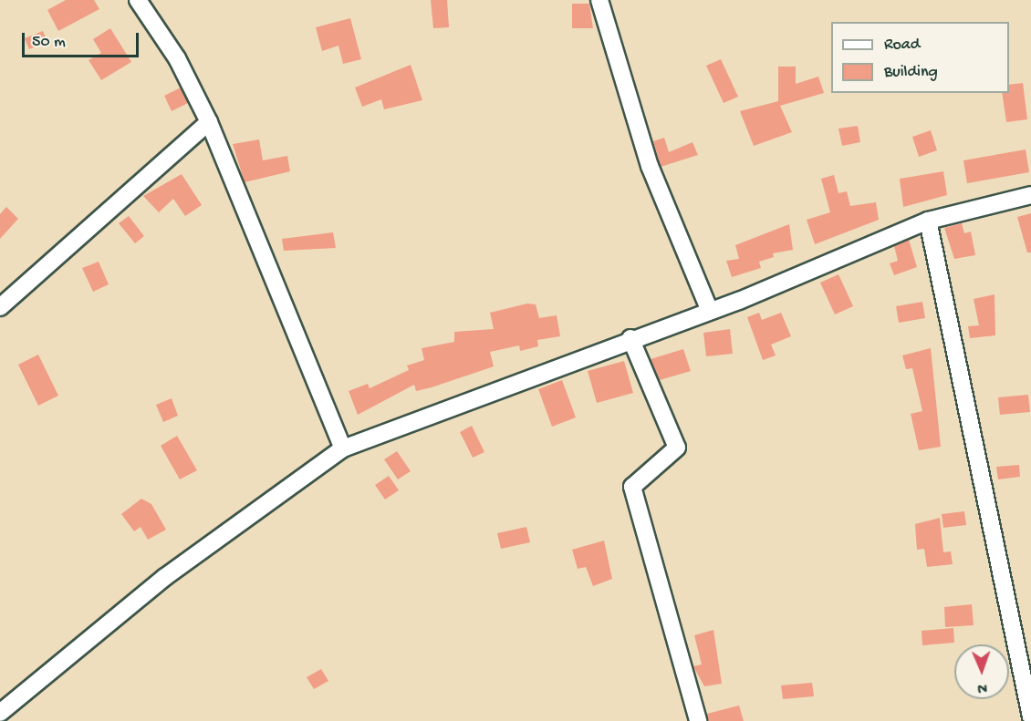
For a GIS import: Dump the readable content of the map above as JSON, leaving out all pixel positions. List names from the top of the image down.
{
  "legend": ["Road", "Building"],
  "scale_bar": "50 m",
  "north": "bottom"
}
